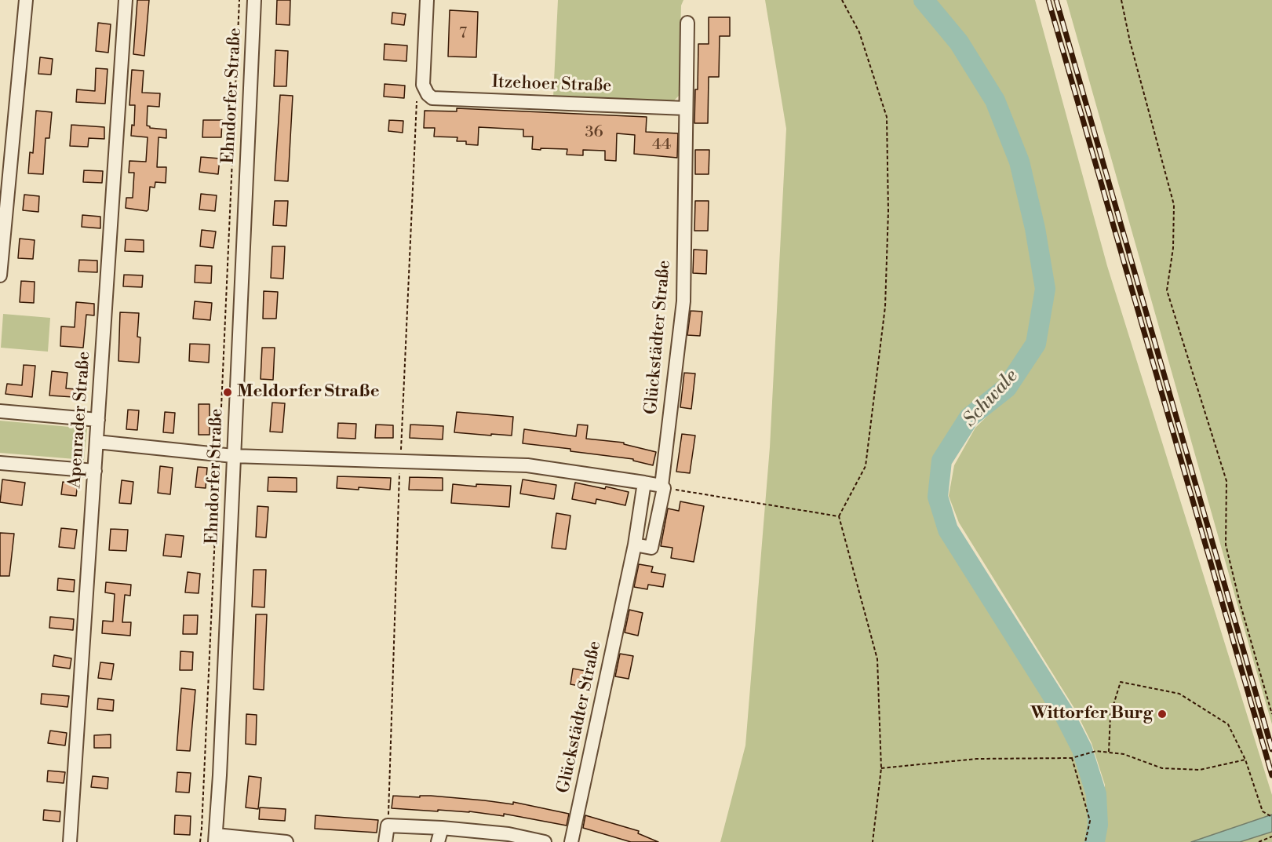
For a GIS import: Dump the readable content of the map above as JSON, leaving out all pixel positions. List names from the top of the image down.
{
  "streets": {
    "street": [
      "Itzehoer Straße",
      "Ehndorfer Straße",
      "Glückstädter Straße",
      "Apenrader Straße"
    ]
  },
  "crossings": [
    ["Itzehoer Straße", "Glückstädter Straße"]
  ],
  "water": ["Schwale"],
  "places": ["Meldorfer Straße", "Wittorfer Burg"],
  "house_numbers": ["7", "36", "44"]
}
